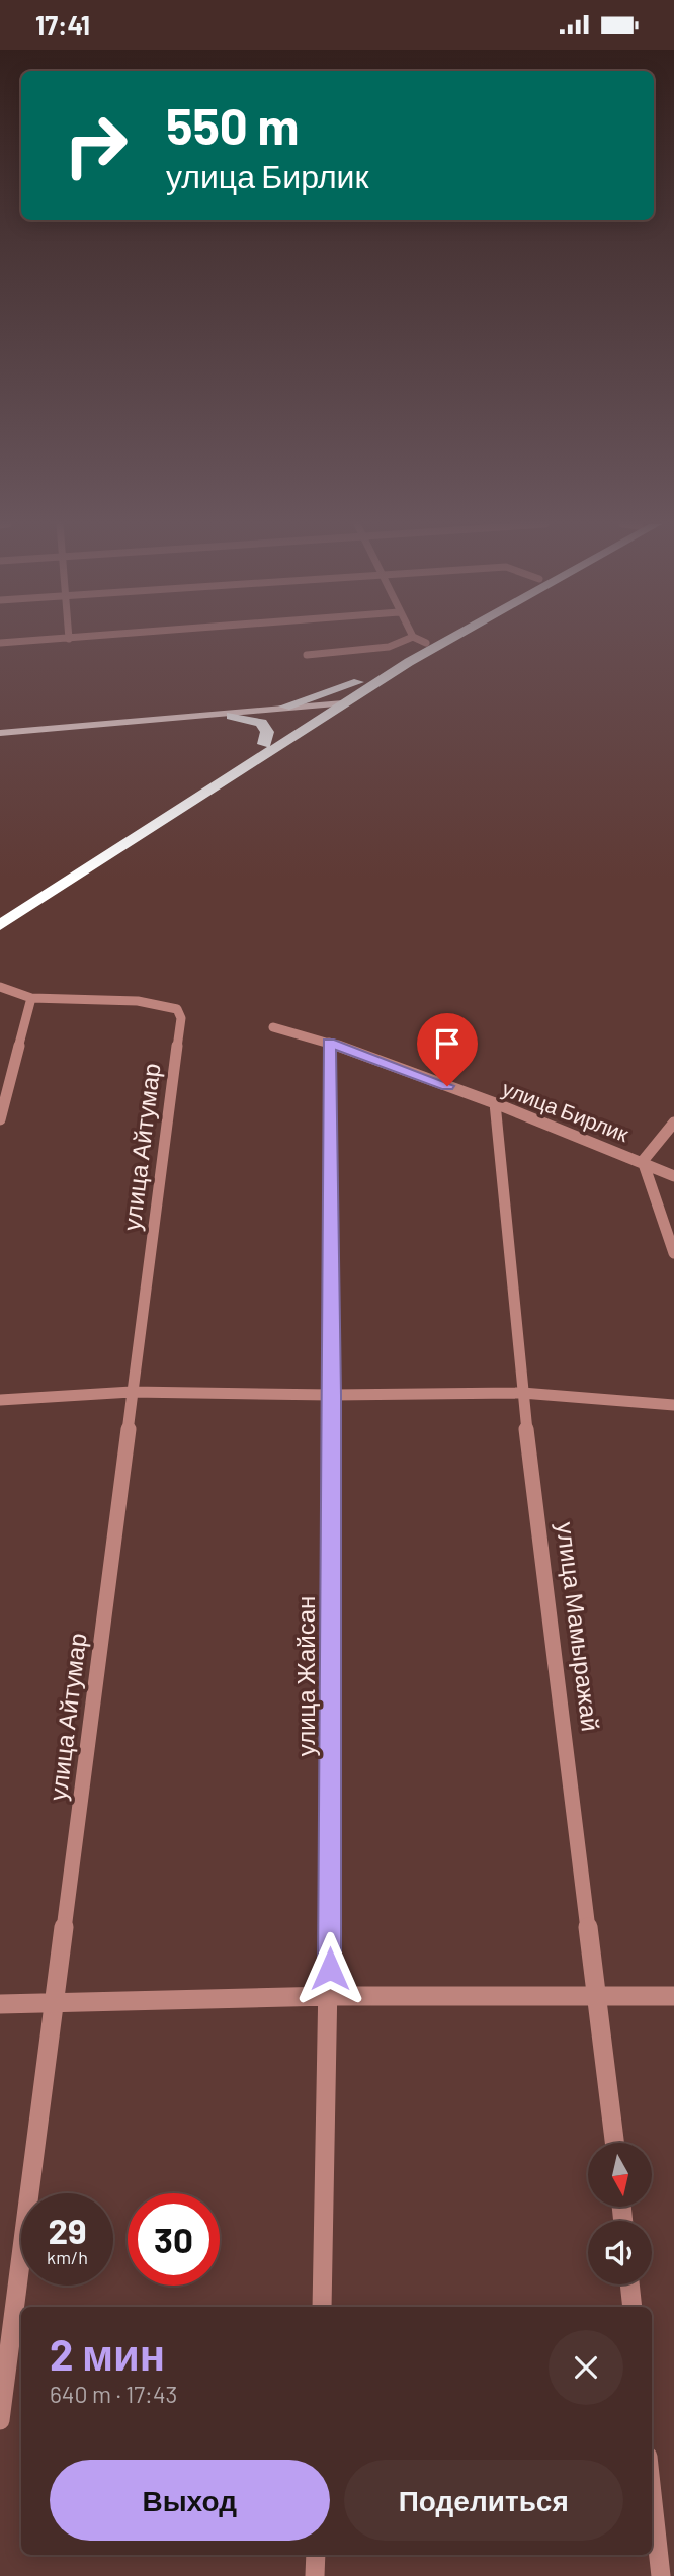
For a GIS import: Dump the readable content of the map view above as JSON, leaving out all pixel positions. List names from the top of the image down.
{
  "streets": {
    "street": [
      "улица Бирлик",
      "улица Айтумар",
      "улица Мамыражай",
      "улица Жайсан"
    ]
  },
  "crossings": [
    ["улица Бирлик", "улица Мамыражай"],
    ["улица Бирлик", "улица Жайсан"]
  ],
  "north": "bottom",
  "page": {
    "status": "17:41",
    "turn": ["550 m", "улица Бирлик"],
    "speed": "29 km/h",
    "limit": "30",
    "heading": ["2 мин", "640 m · 17:43"],
    "buttons": ["Выход", "Поделиться"]
  }
}
